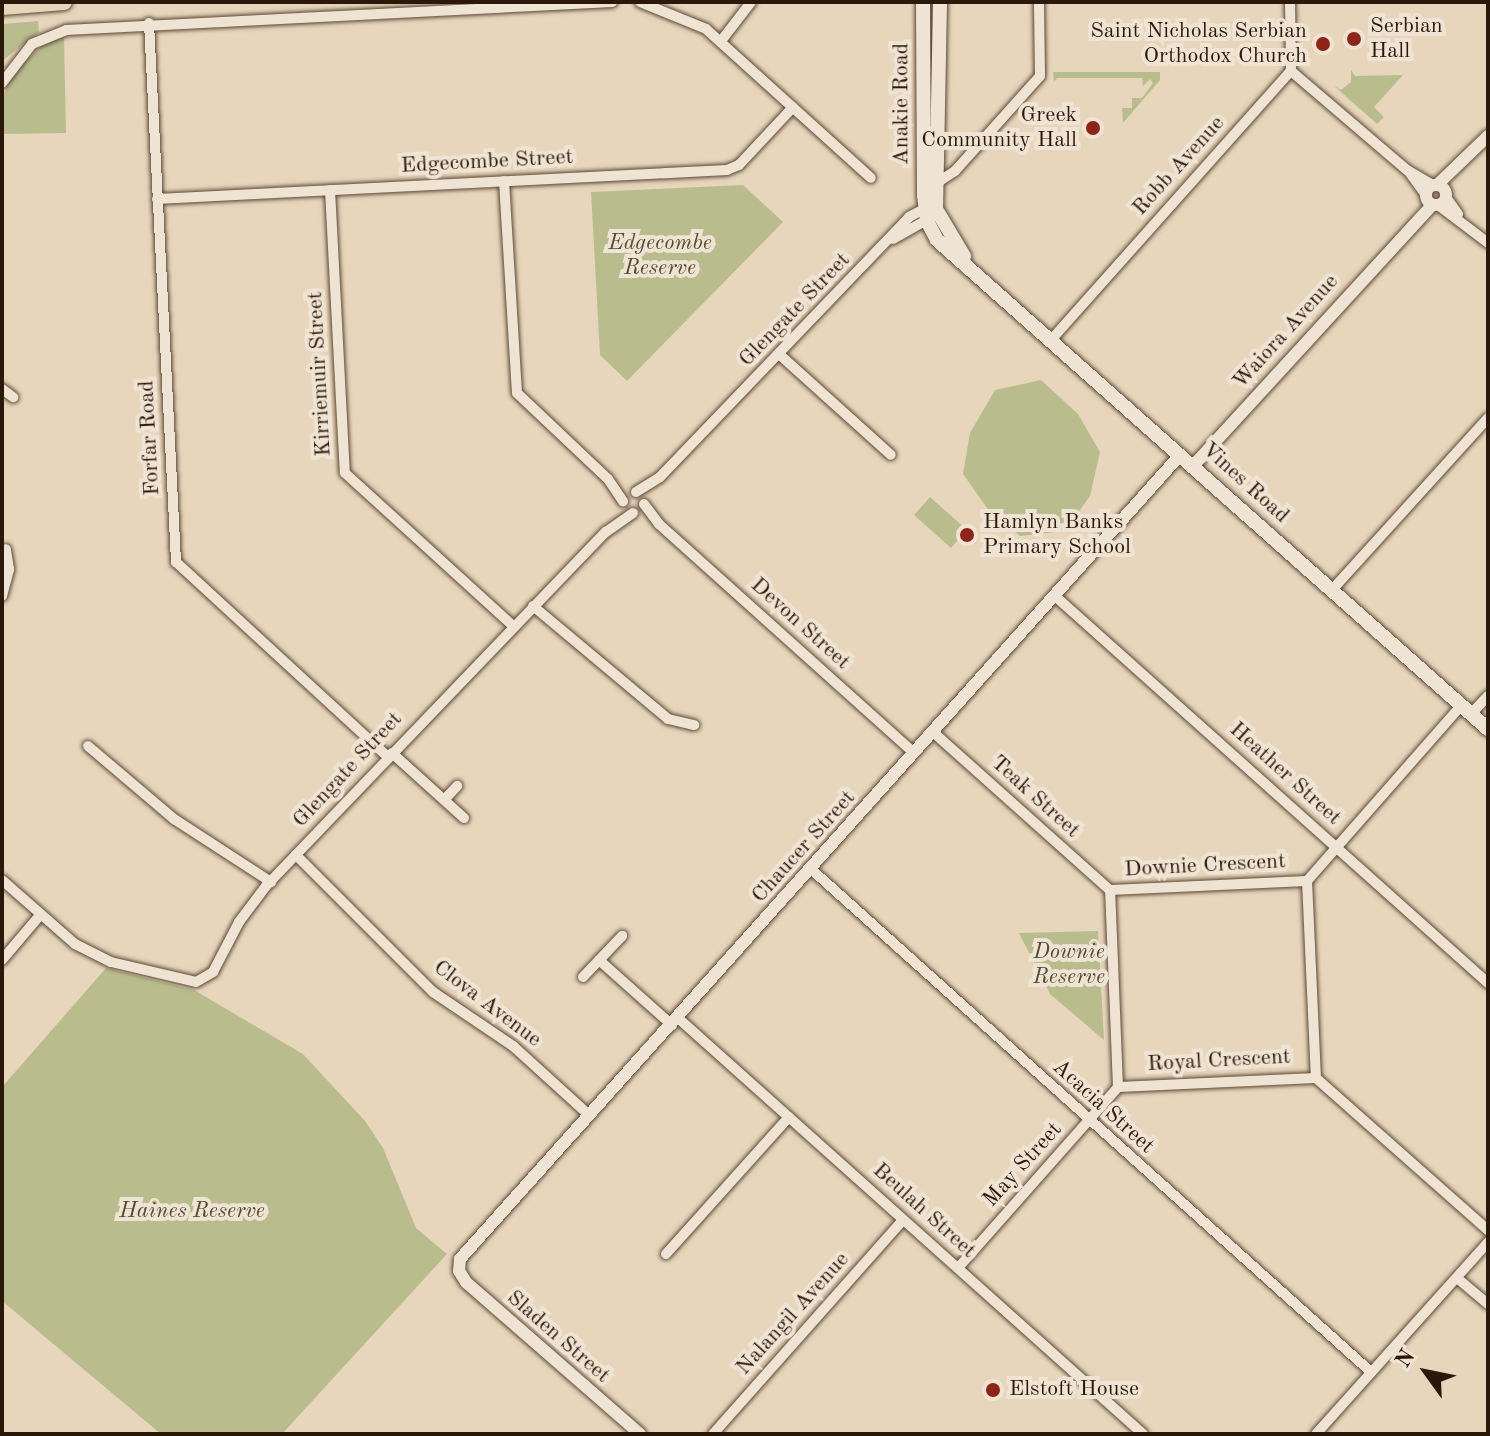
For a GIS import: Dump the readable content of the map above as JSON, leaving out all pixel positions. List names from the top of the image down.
{
  "streets": {
    "main road": ["Anakie Road", "Vines Road"],
    "street": [
      "Edgecombe Street",
      "Robb Avenue",
      "Glengate Street",
      "Waiora Avenue",
      "Kirriemuir Street",
      "Forfar Road",
      "Devon Street",
      "Heather Street",
      "Teak Street",
      "Chaucer Street",
      "Downie Crescent",
      "Clova Avenue",
      "Royal Crescent",
      "Acacia Street",
      "May Street",
      "Beulah Street",
      "Nalangil Avenue",
      "Sladen Street"
    ]
  },
  "crossings": [
    ["Anakie Road", "Glengate Street"],
    ["Anakie Road", "Vines Road"],
    ["Edgecombe Street", "Kirriemuir Street"],
    ["Edgecombe Street", "Forfar Road"],
    ["Robb Avenue", "Vines Road"],
    ["Glengate Street", "Kirriemuir Street"],
    ["Glengate Street", "Forfar Road"],
    ["Glengate Street", "Vines Road"],
    ["Glengate Street", "Devon Street"],
    ["Glengate Street", "Clova Avenue"],
    ["Waiora Avenue", "Vines Road"],
    ["Vines Road", "Chaucer Street"],
    ["Devon Street", "Chaucer Street"],
    ["Heather Street", "Chaucer Street"],
    ["Teak Street", "Chaucer Street"],
    ["Teak Street", "Downie Crescent"],
    ["Chaucer Street", "Clova Avenue"],
    ["Chaucer Street", "Acacia Street"],
    ["Chaucer Street", "Beulah Street"],
    ["Chaucer Street", "Sladen Street"],
    ["Downie Crescent", "Royal Crescent"],
    ["Downie Crescent", "May Street"],
    ["Royal Crescent", "May Street"],
    ["Acacia Street", "May Street"],
    ["May Street", "Beulah Street"],
    ["Beulah Street", "Nalangil Avenue"]
  ],
  "parks": ["Edgecombe Reserve", "Downie Reserve", "Haines Reserve"],
  "places": [
    "Serbian Hall",
    "Saint Nicholas Serbian Orthodox Church",
    "Greek Community Hall",
    "Hamlyn Banks Primary School",
    "Elstoft House"
  ],
  "north": "top left"
}
